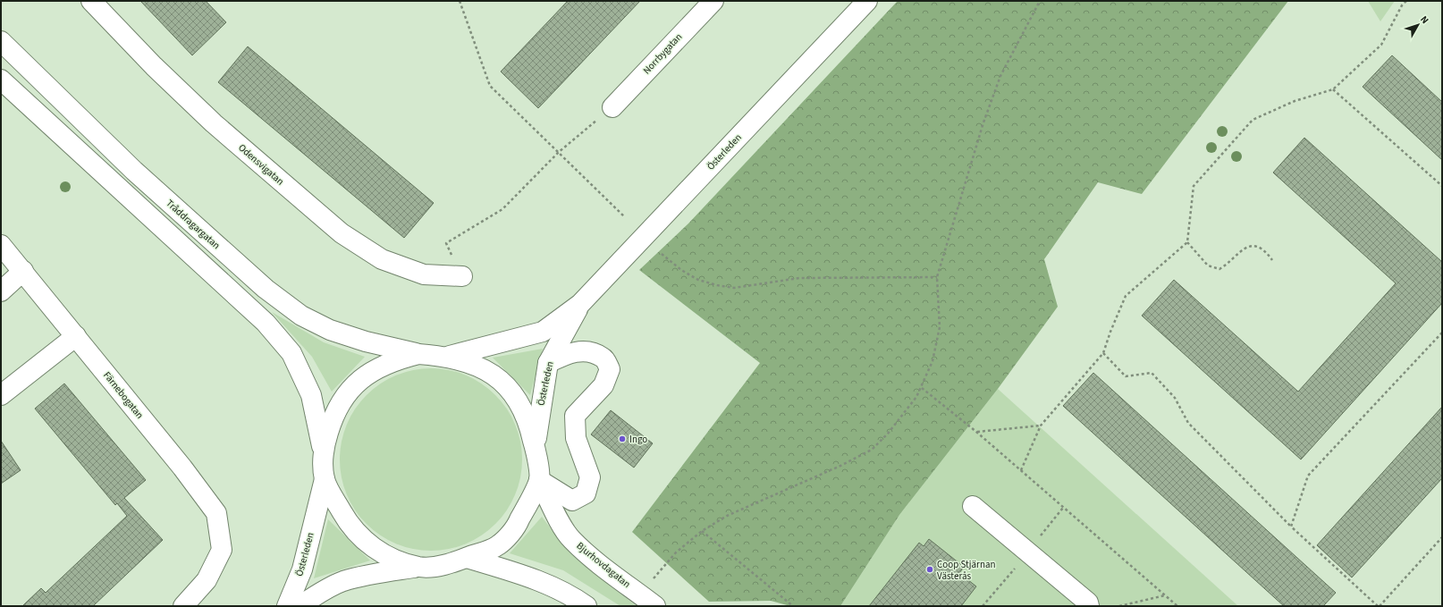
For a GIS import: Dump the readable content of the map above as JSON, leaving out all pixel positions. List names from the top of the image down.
{
  "streets": {
    "main road": [
      "Norrbygatan",
      "Österleden",
      "Odensvigatan",
      "Tråddragargatan",
      "Färnebogatan",
      "Bjurhovdagatan"
    ]
  },
  "crossings": [
    ["Österleden", "Bjurhovdagatan"]
  ],
  "places": ["Ingo", "Coop Stjärnan Västerås"],
  "north": "top right"
}
